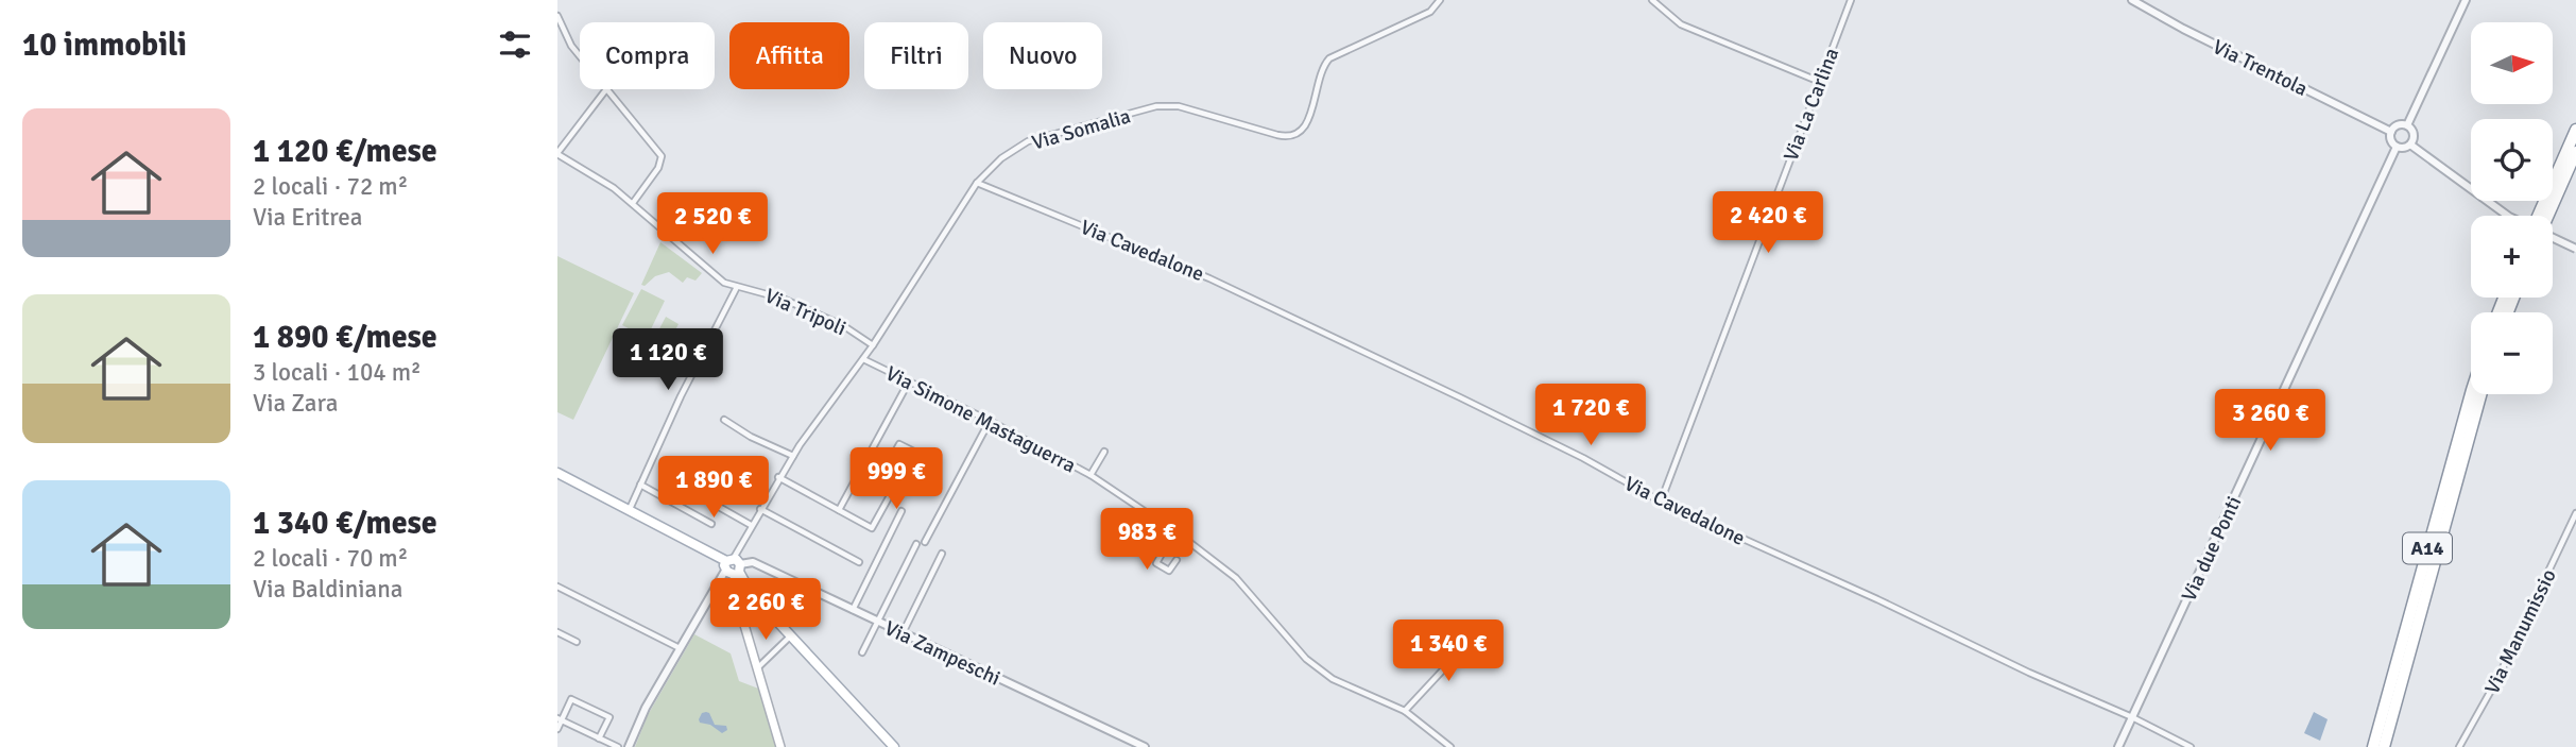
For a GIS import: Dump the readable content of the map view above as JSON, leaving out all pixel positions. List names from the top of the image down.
{
  "streets": {
    "highway": ["A14"],
    "street": [
      "Via Trentola",
      "Via La Carlina",
      "Via Somalia",
      "Via Cavedalone",
      "Via Tripoli",
      "Via Simone Mastaguerra",
      "Via due Ponti",
      "Via Manumissio",
      "Via Zampeschi"
    ]
  },
  "crossings": [
    ["Via Trentola", "Via due Ponti"],
    ["Via La Carlina", "Via Cavedalone"],
    ["Via Somalia", "Via Cavedalone"],
    ["Via Somalia", "Via Tripoli"],
    ["Via Somalia", "Via Simone Mastaguerra"],
    ["Via Somalia", "Via Zampeschi"],
    ["Via Cavedalone", "Via due Ponti"]
  ],
  "north": "right",
  "page": {
    "heading": "10 immobili",
    "map_buttons": ["+", "−"],
    "chip": [
      "Compra",
      "Affitta",
      "Filtri",
      "Nuovo"
    ],
    "list": [
      {
        "name": "1 120 €/mese",
        "note": "2 locali · 72 m² · Via Eritrea"
      },
      {
        "name": "1 890 €/mese",
        "note": "3 locali · 104 m² · Via Zara"
      },
      {
        "name": "1 340 €/mese",
        "note": "2 locali · 70 m² · Via Baldiniana"
      }
    ],
    "price": [
      "2 420 €",
      "2 520 €",
      "1 120 €",
      "1 720 €",
      "3 260 €",
      "999 €",
      "1 890 €",
      "983 €",
      "2 260 €",
      "1 340 €"
    ]
  }
}
